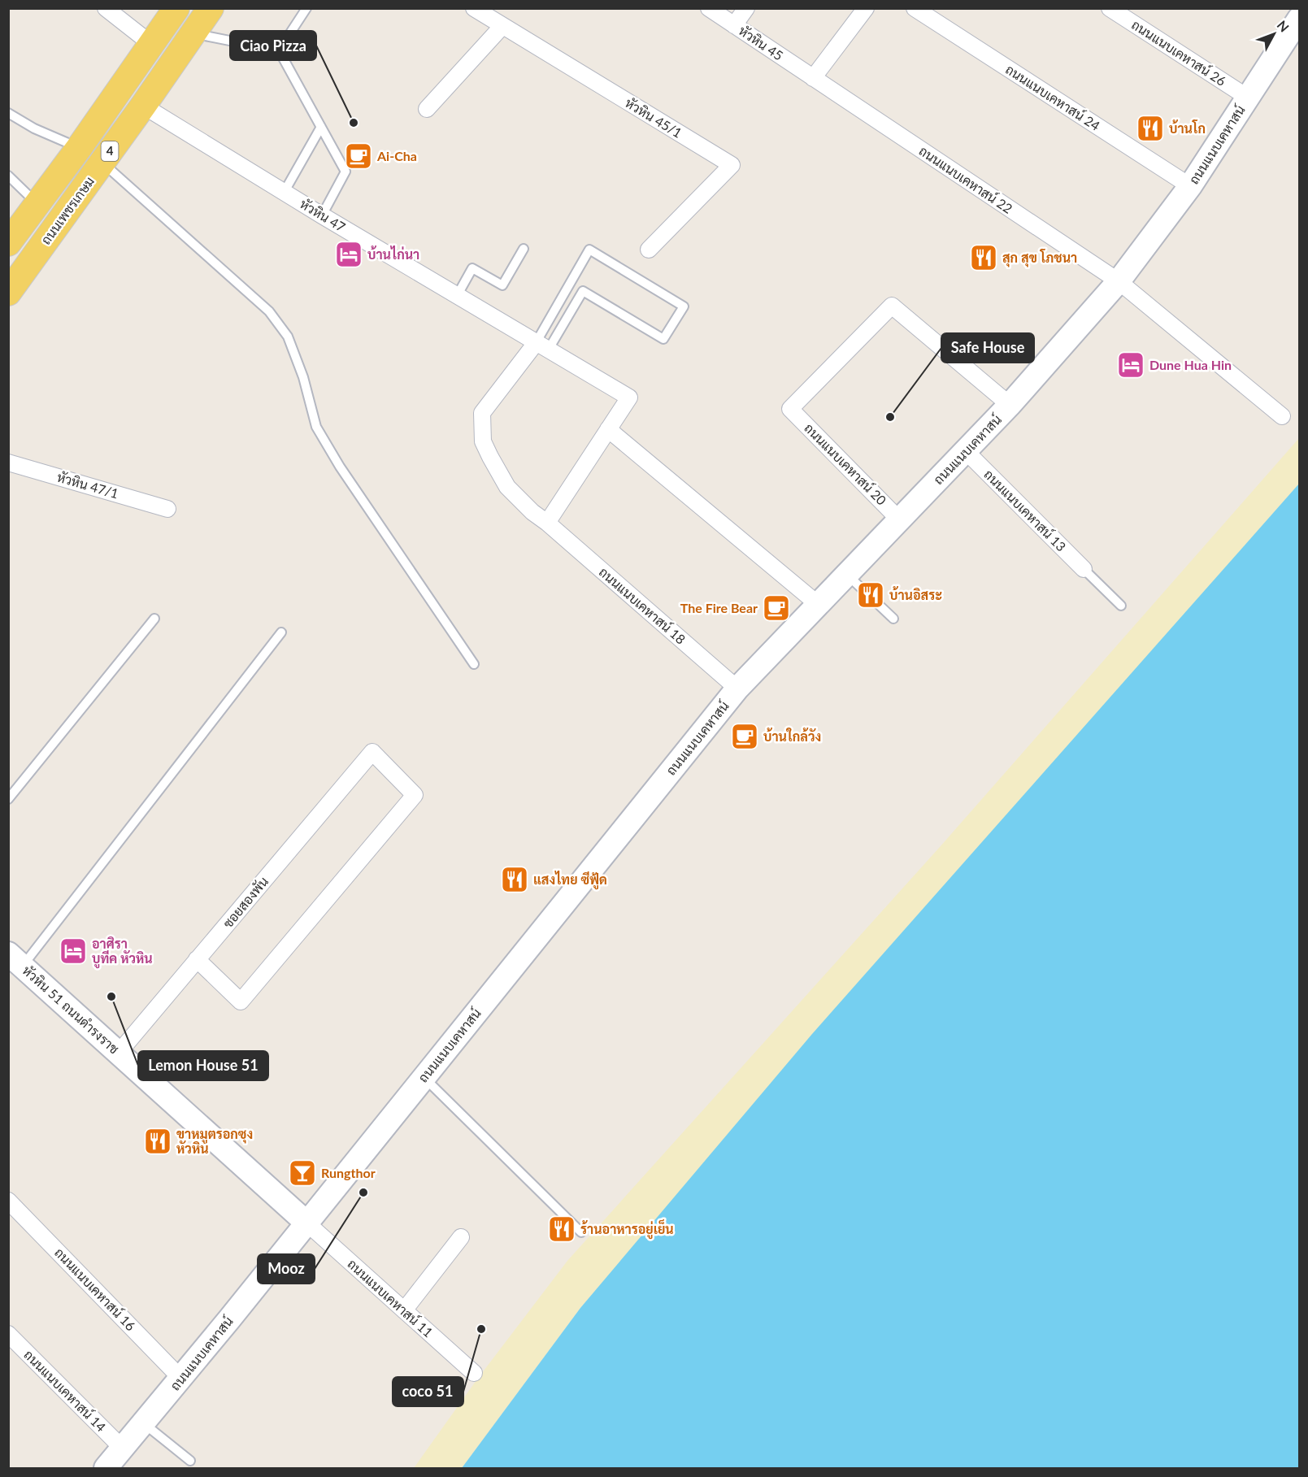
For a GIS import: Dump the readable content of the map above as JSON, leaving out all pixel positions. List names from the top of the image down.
{
  "streets": {
    "main road": ["4", "ถนนเพชรเกษม"],
    "street": [
      "หัวหิน 45",
      "ถนนแนบเคหาสน์ 26",
      "ถนนแนบเคหาสน์ 24",
      "หัวหิน 45/1",
      "ถนนแนบเคหาสน์",
      "ถนนแนบเคหาสน์ 22",
      "หัวหิน 47",
      "ถนนแนบเคหาสน์ 20",
      "หัวหิน 47/1",
      "ถนนแนบเคหาสน์ 13",
      "ถนนแนบเคหาสน์ 18",
      "ซอยสองพัน",
      "หัวหิน 51 ถนนดำรงราช",
      "ถนนแนบเคหาสน์ 16",
      "ถนนแนบเคหาสน์ 11",
      "ถนนแนบเคหาสน์ 14"
    ]
  },
  "crossings": [
    ["หัวหิน 45", "ถนนแนบเคหาสน์ 22"],
    ["ถนนแนบเคหาสน์ 26", "ถนนแนบเคหาสน์"],
    ["ถนนแนบเคหาสน์ 24", "ถนนแนบเคหาสน์"],
    ["ถนนแนบเคหาสน์", "ถนนแนบเคหาสน์ 22"],
    ["ถนนแนบเคหาสน์", "ถนนแนบเคหาสน์ 20"],
    ["ถนนแนบเคหาสน์", "ถนนแนบเคหาสน์ 13"],
    ["ถนนแนบเคหาสน์", "ถนนแนบเคหาสน์ 18"],
    ["ถนนแนบเคหาสน์", "หัวหิน 51 ถนนดำรงราช"],
    ["ถนนแนบเคหาสน์", "ถนนแนบเคหาสน์ 16"],
    ["ถนนแนบเคหาสน์", "ถนนแนบเคหาสน์ 11"],
    ["ถนนแนบเคหาสน์", "ถนนแนบเคหาสน์ 14"],
    ["ถนนเพชรเกษม", "หัวหิน 47"],
    ["หัวหิน 47", "ถนนแนบเคหาสน์ 18"],
    ["ซอยสองพัน", "หัวหิน 51 ถนนดำรงราช"],
    ["หัวหิน 51 ถนนดำรงราช", "ถนนแนบเคหาสน์ 11"]
  ],
  "places": {
    "other": [
      "Ciao Pizza",
      "Safe House",
      "Lemon House 51",
      "Mooz",
      "coco 51"
    ],
    "restaurant": [
      "บ้านโก",
      "สุก สุข โภชนา",
      "บ้านอิสระ",
      "แสงไทย ซีฟู้ด",
      "ขาหมูตรอกซุง หัวหิน",
      "ร้านอาหารอยู่เย็น"
    ],
    "cafe": ["Ai-Cha", "The Fire Bear", "บ้านใกล้วัง"],
    "hotel": ["บ้านไก่นา", "Dune Hua Hin", "อาศิรา บูทีค หัวหิน"],
    "bar": ["Rungthor"]
  },
  "north": "top right"
}
